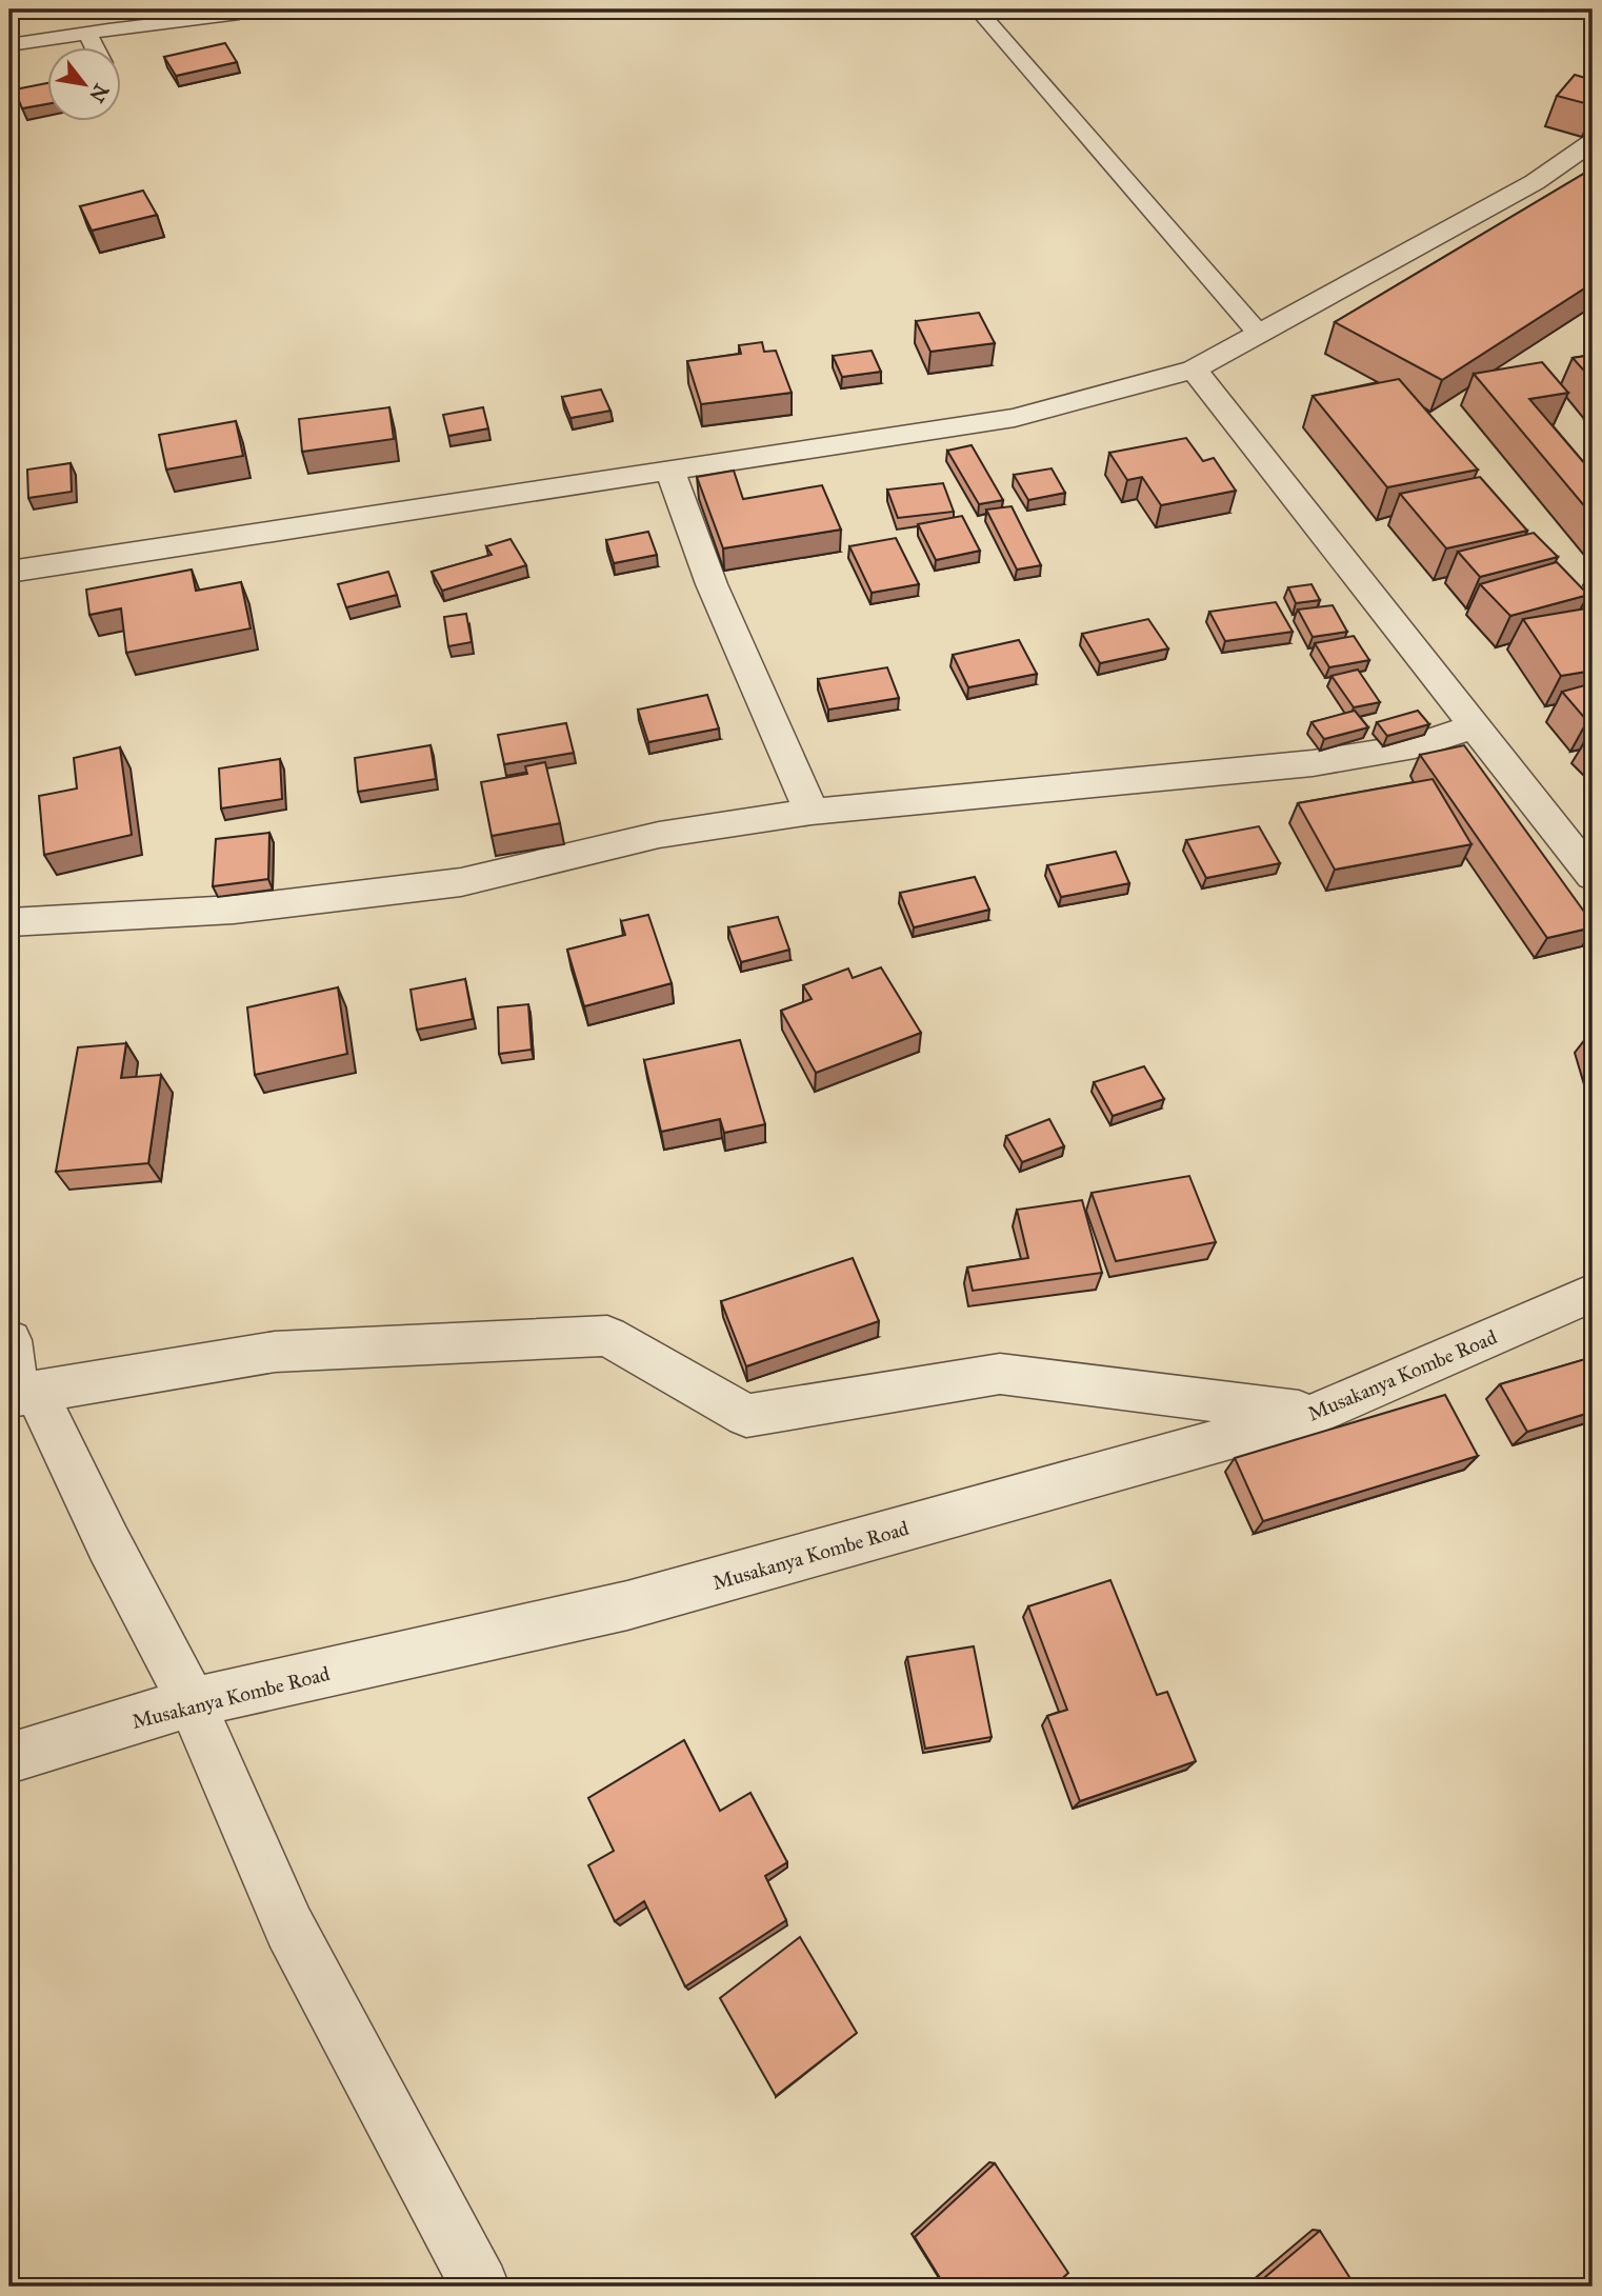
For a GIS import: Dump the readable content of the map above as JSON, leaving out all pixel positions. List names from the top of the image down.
{
  "streets": {
    "street": ["Musakanya Kombe Road"]
  },
  "north": "bottom right"
}
